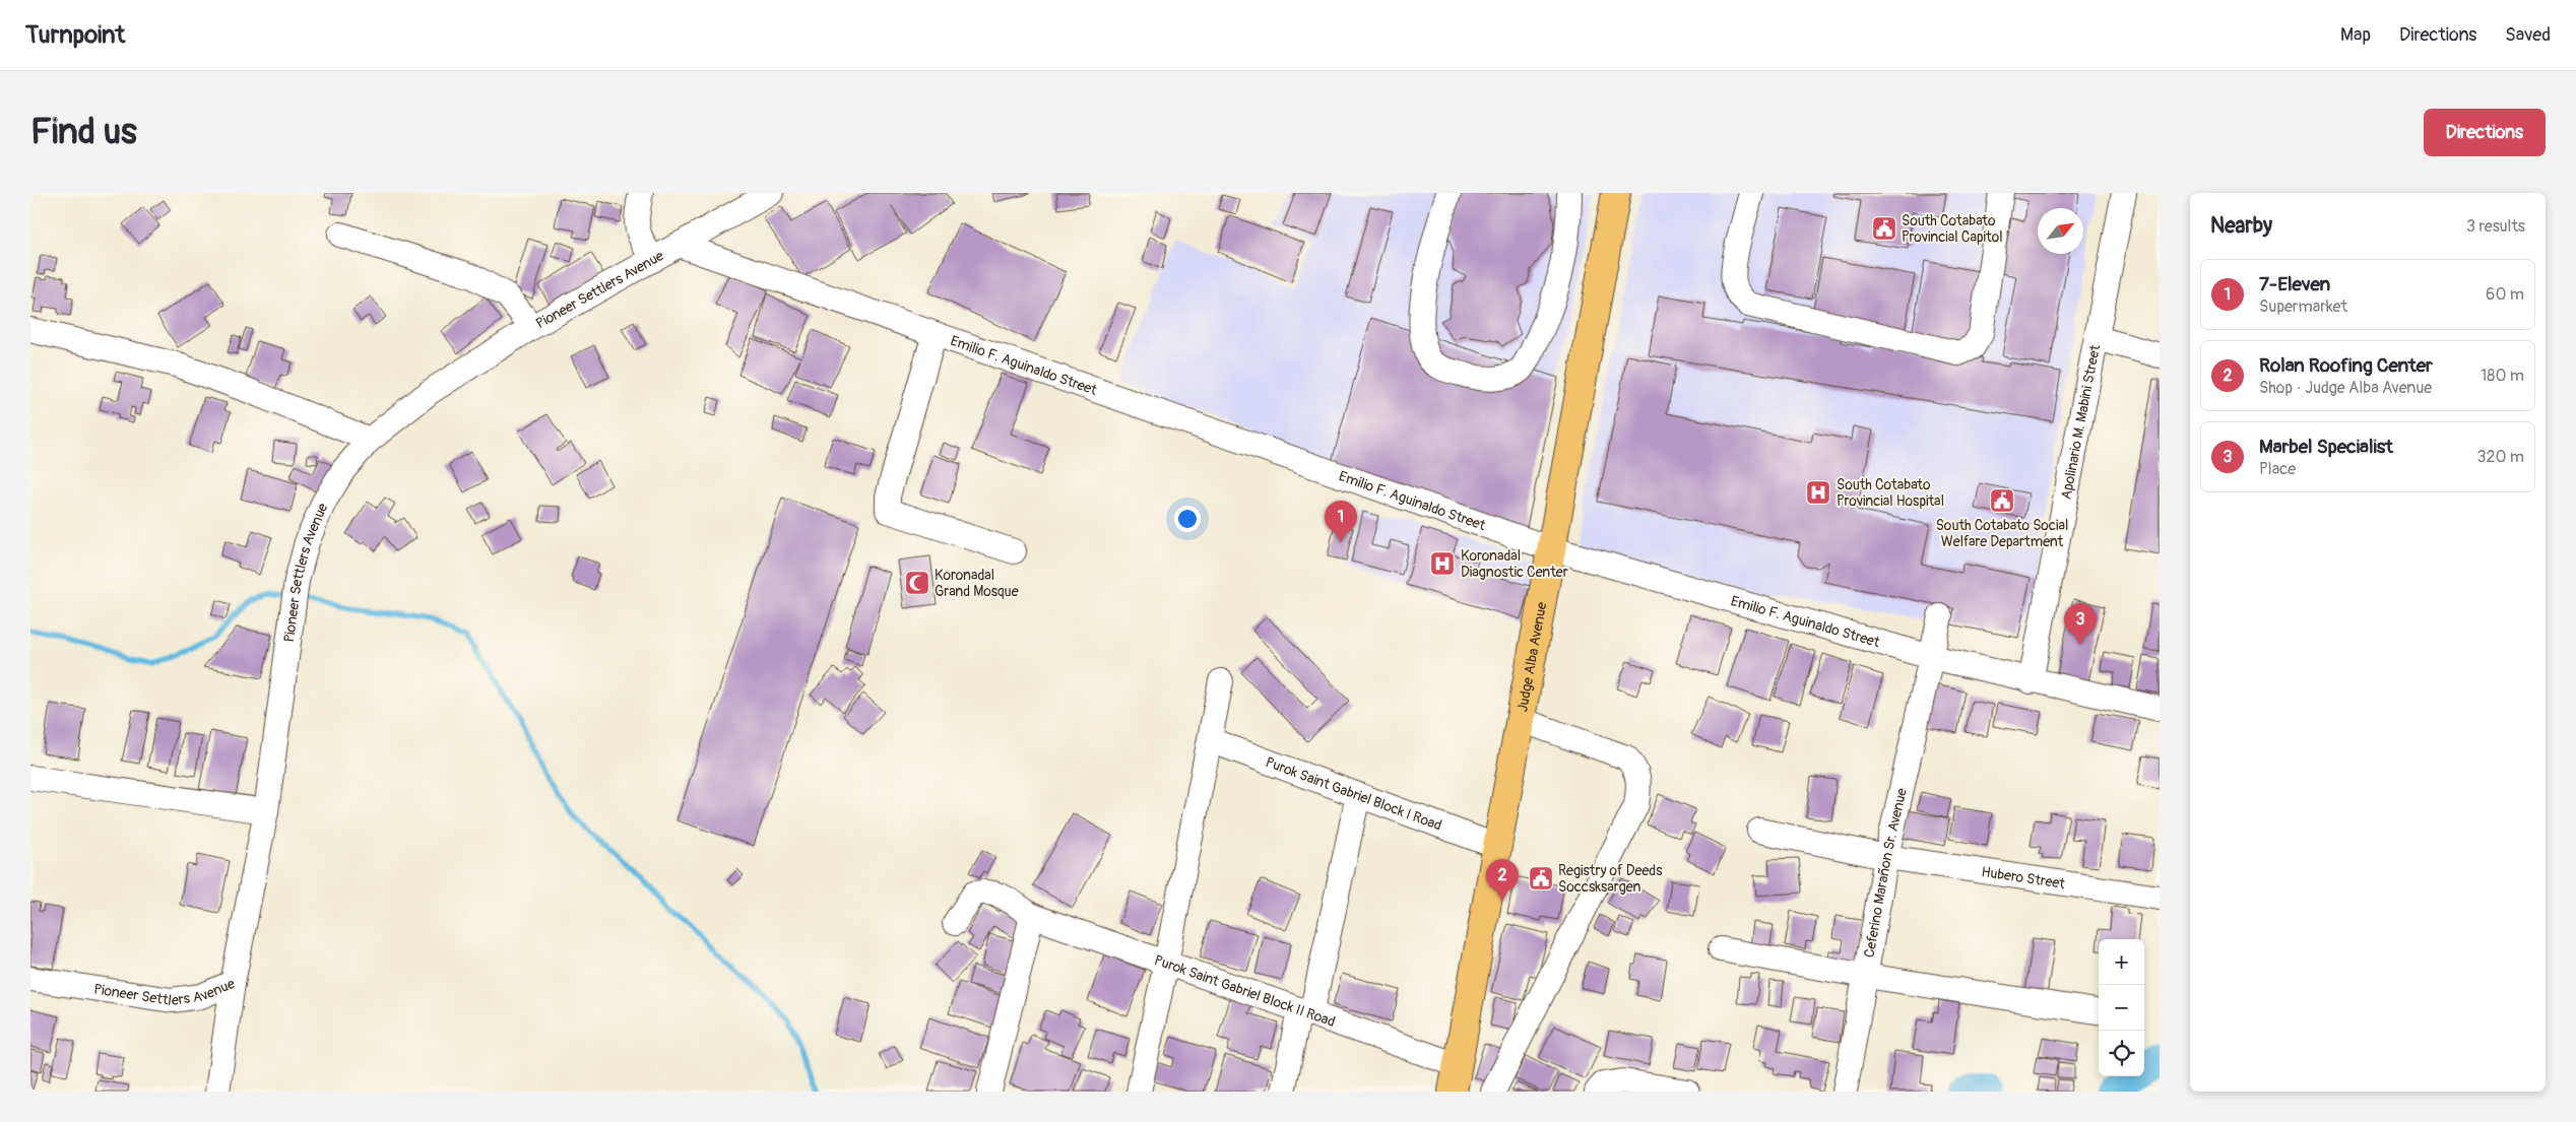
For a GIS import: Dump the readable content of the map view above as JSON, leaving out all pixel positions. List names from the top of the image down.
{
  "streets": {
    "main road": ["Judge Alba Avenue"],
    "street": [
      "Pioneer Settlers Avenue",
      "Emilio F. Aguinaldo Street",
      "Apolinario M. Mabini Street",
      "Purok Saint Gabriel Block I Road",
      "Ceferino Marañon Sr. Avenue",
      "Hubero Street",
      "Purok Saint Gabriel Block II Road"
    ]
  },
  "crossings": [
    ["Pioneer Settlers Avenue", "Emilio F. Aguinaldo Street"],
    ["Emilio F. Aguinaldo Street", "Apolinario M. Mabini Street"],
    ["Emilio F. Aguinaldo Street", "Judge Alba Avenue"],
    ["Emilio F. Aguinaldo Street", "Ceferino Marañon Sr. Avenue"],
    ["Judge Alba Avenue", "Purok Saint Gabriel Block I Road"],
    ["Judge Alba Avenue", "Purok Saint Gabriel Block II Road"],
    ["Ceferino Marañon Sr. Avenue", "Hubero Street"]
  ],
  "places": {
    "public building": ["South Cotabato Provincial Capitol", "South Cotabato Social Welfare Department", "Registry of Deeds Soccsksargen"],
    "hospital": ["South Cotabato Provincial Hospital", "Koronadal Diagnostic Center"],
    "mosque": ["Koronadal Grand Mosque"]
  },
  "north": "top right",
  "page": {
    "header": "Turnpoint",
    "nav": ["Map", "Directions", "Saved"],
    "buttons": "Directions",
    "title": "Find us",
    "heading": ["Nearby", "3 results"],
    "list": [
      {
        "mark": "1",
        "name": "7-Eleven",
        "note": "Supermarket",
        "value": "60 m"
      },
      {
        "mark": "2",
        "name": "Rolan Roofing Center",
        "note": "Shop · Judge Alba Avenue",
        "value": "180 m"
      },
      {
        "mark": "3",
        "name": "Marbel Specialist",
        "note": "Place",
        "value": "320 m"
      }
    ],
    "pins": ["1", "3", "2"],
    "map_buttons": ["+", "−"]
  }
}
